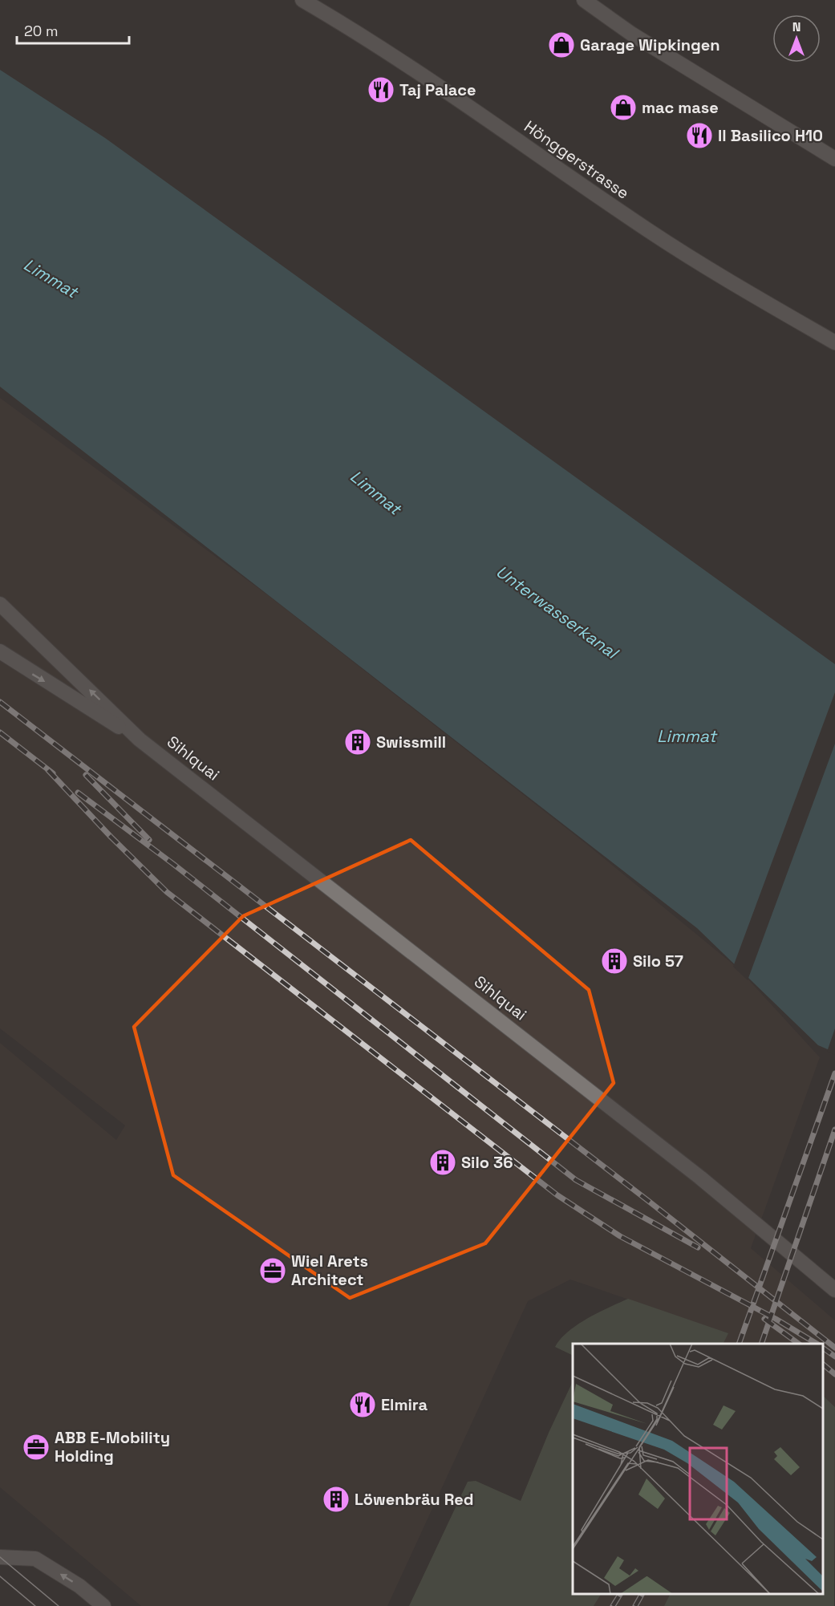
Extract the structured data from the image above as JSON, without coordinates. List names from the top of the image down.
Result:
{
  "streets": {
    "street": ["Hönggerstrasse", "Sihlquai"]
  },
  "water": ["Limmat", "Unterwasserkanal"],
  "places": {
    "shop": ["Garage Wipkingen", "mac mase"],
    "restaurant": ["Taj Palace", "Il Basilico H10", "Elmira"],
    "building": [
      "Swissmill",
      "Silo 57",
      "Silo 36",
      "Löwenbräu Red"
    ],
    "office": ["Wiel Arets Architect", "ABB E-Mobility Holding"]
  },
  "scale_bar": "20 m",
  "north": "top"
}
